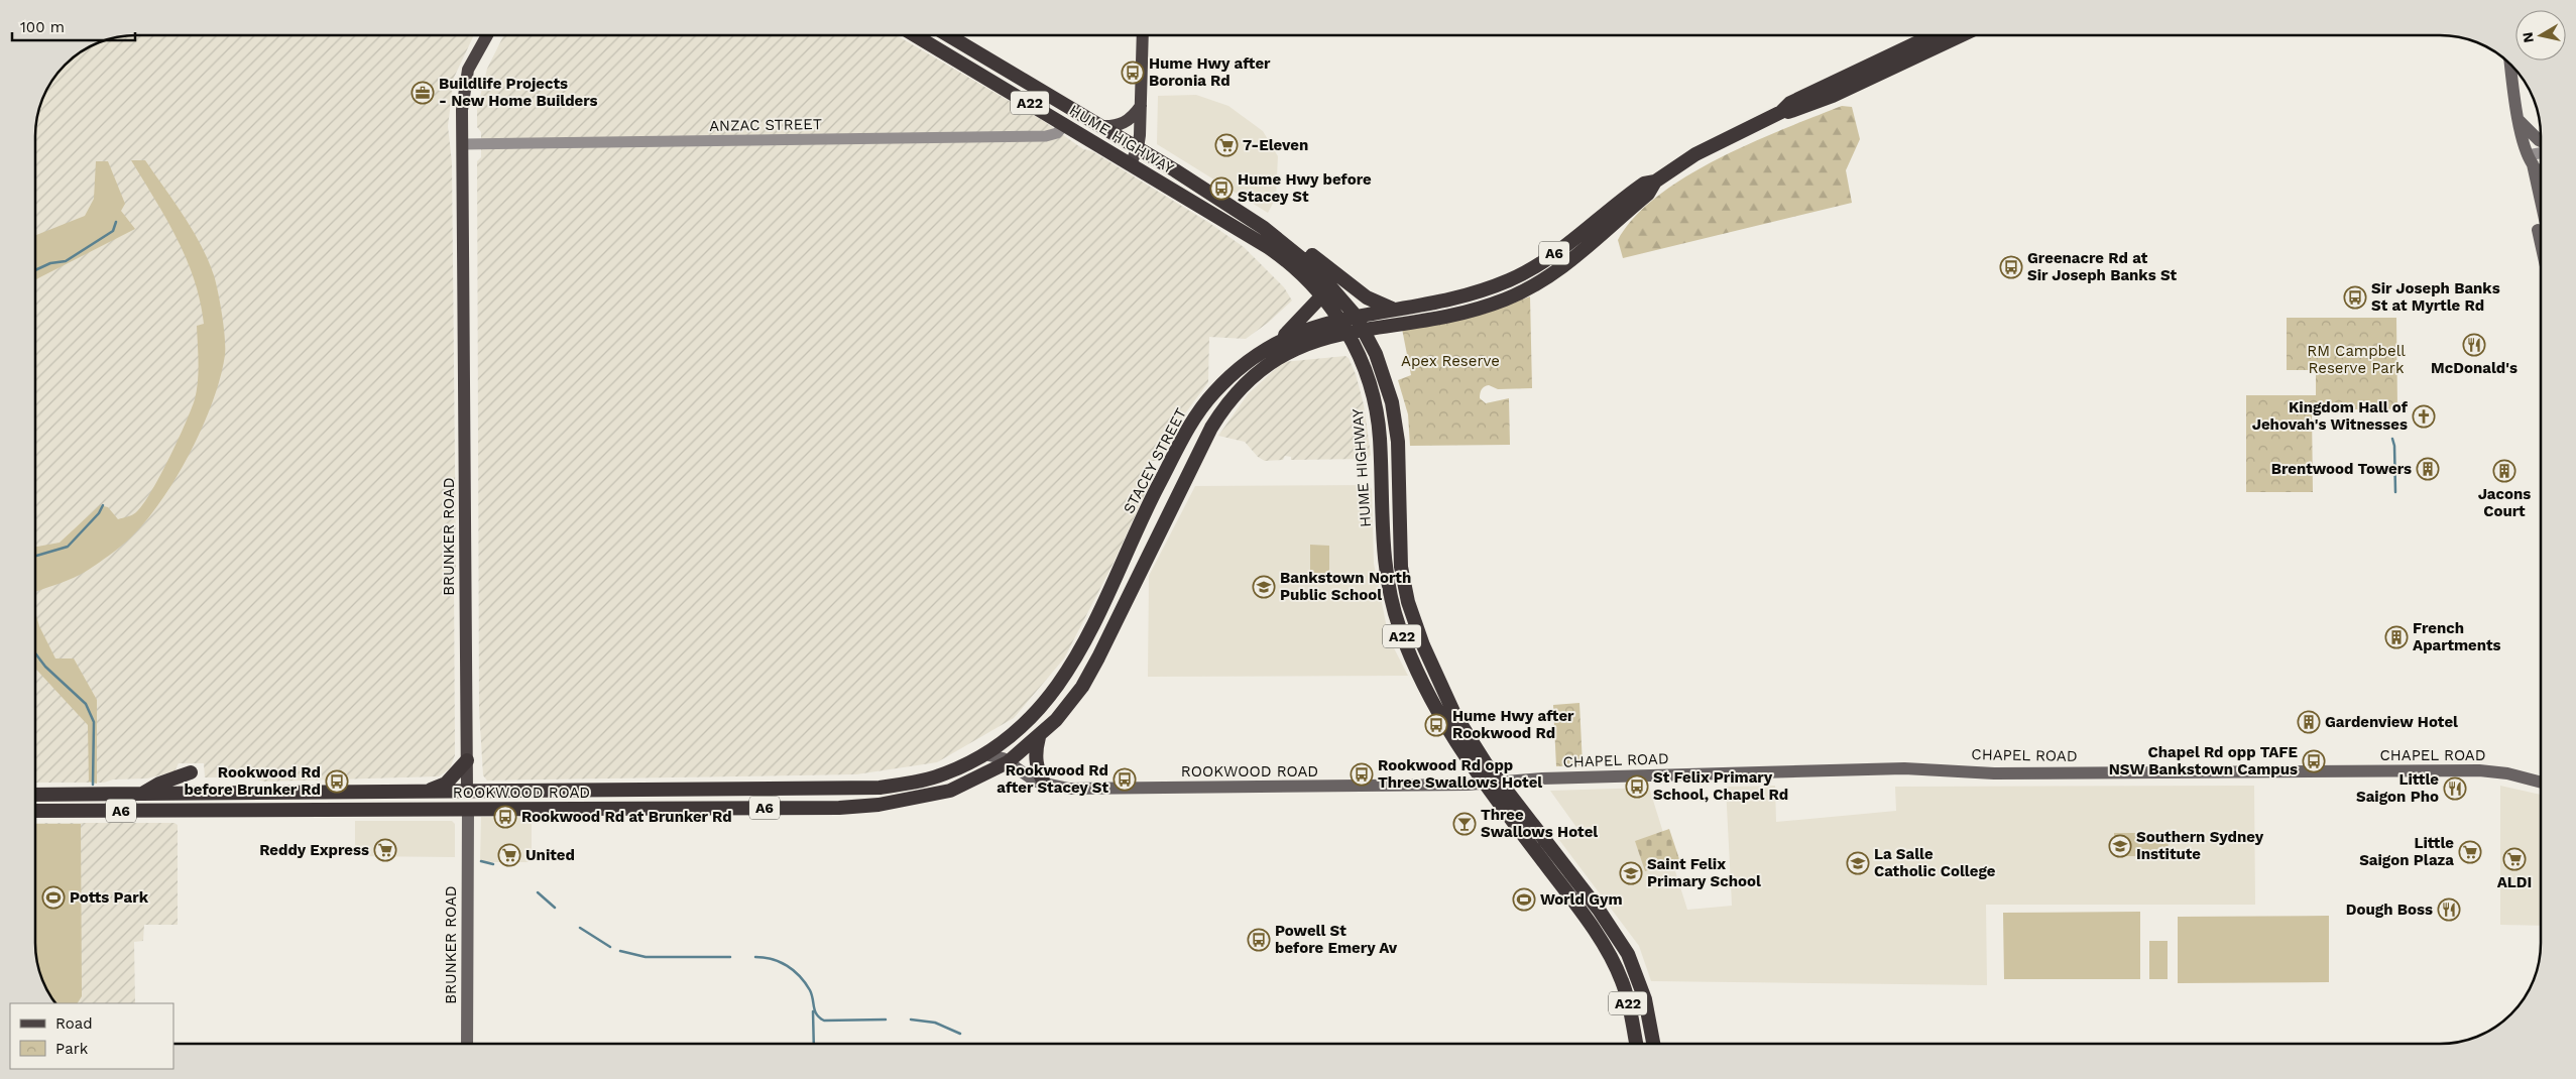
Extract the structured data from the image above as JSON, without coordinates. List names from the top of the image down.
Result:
{
  "streets": {
    "highway": [
      "A22",
      "HUME HIGHWAY",
      "A6",
      "STACEY STREET",
      "BRUNKER ROAD",
      "ROOKWOOD ROAD"
    ],
    "main road": ["CHAPEL ROAD"],
    "street": ["ANZAC STREET"]
  },
  "crossings": [
    ["ANZAC STREET", "HUME HIGHWAY"],
    ["ANZAC STREET", "BRUNKER ROAD"],
    ["HUME HIGHWAY", "STACEY STREET"],
    ["HUME HIGHWAY", "CHAPEL ROAD"],
    ["HUME HIGHWAY", "ROOKWOOD ROAD"],
    ["STACEY STREET", "ROOKWOOD ROAD"],
    ["BRUNKER ROAD", "ROOKWOOD ROAD"],
    ["CHAPEL ROAD", "ROOKWOOD ROAD"]
  ],
  "parks": ["RM Campbell Reserve Park", "Apex Reserve"],
  "places": {
    "bus stop": [
      "Hume Hwy after Boronia Rd",
      "Hume Hwy before Stacey St",
      "Greenacre Rd at Sir Joseph Banks St",
      "Sir Joseph Banks St at Myrtle Rd",
      "Hume Hwy after Rookwood Rd",
      "Chapel Rd opp TAFE NSW Bankstown Campus",
      "Rookwood Rd opp Three Swallows Hotel",
      "Rookwood Rd after Stacey St",
      "Rookwood Rd before Brunker Rd",
      "St Felix Primary School, Chapel Rd",
      "Rookwood Rd at Brunker Rd",
      "Powell St before Emery Av"
    ],
    "office": ["Buildlife Projects - New Home Builders"],
    "supermarket": [
      "7-Eleven",
      "Reddy Express",
      "Little Saigon Plaza",
      "United",
      "ALDI"
    ],
    "restaurant": ["McDonald's", "Little Saigon Pho", "Dough Boss"],
    "church": ["Kingdom Hall of Jehovah's Witnesses"],
    "building": [
      "Brentwood Towers",
      "Jacons Court",
      "French Apartments",
      "Gardenview Hotel"
    ],
    "school or university": [
      "Bankstown North Public School",
      "Southern Sydney Institute",
      "La Salle Catholic College",
      "Saint Felix Primary School"
    ],
    "bar": ["Three Swallows Hotel"],
    "sports": ["Potts Park", "World Gym"]
  },
  "legend": ["Road", "Park"],
  "scale_bar": "100 m",
  "north": "left"
}
